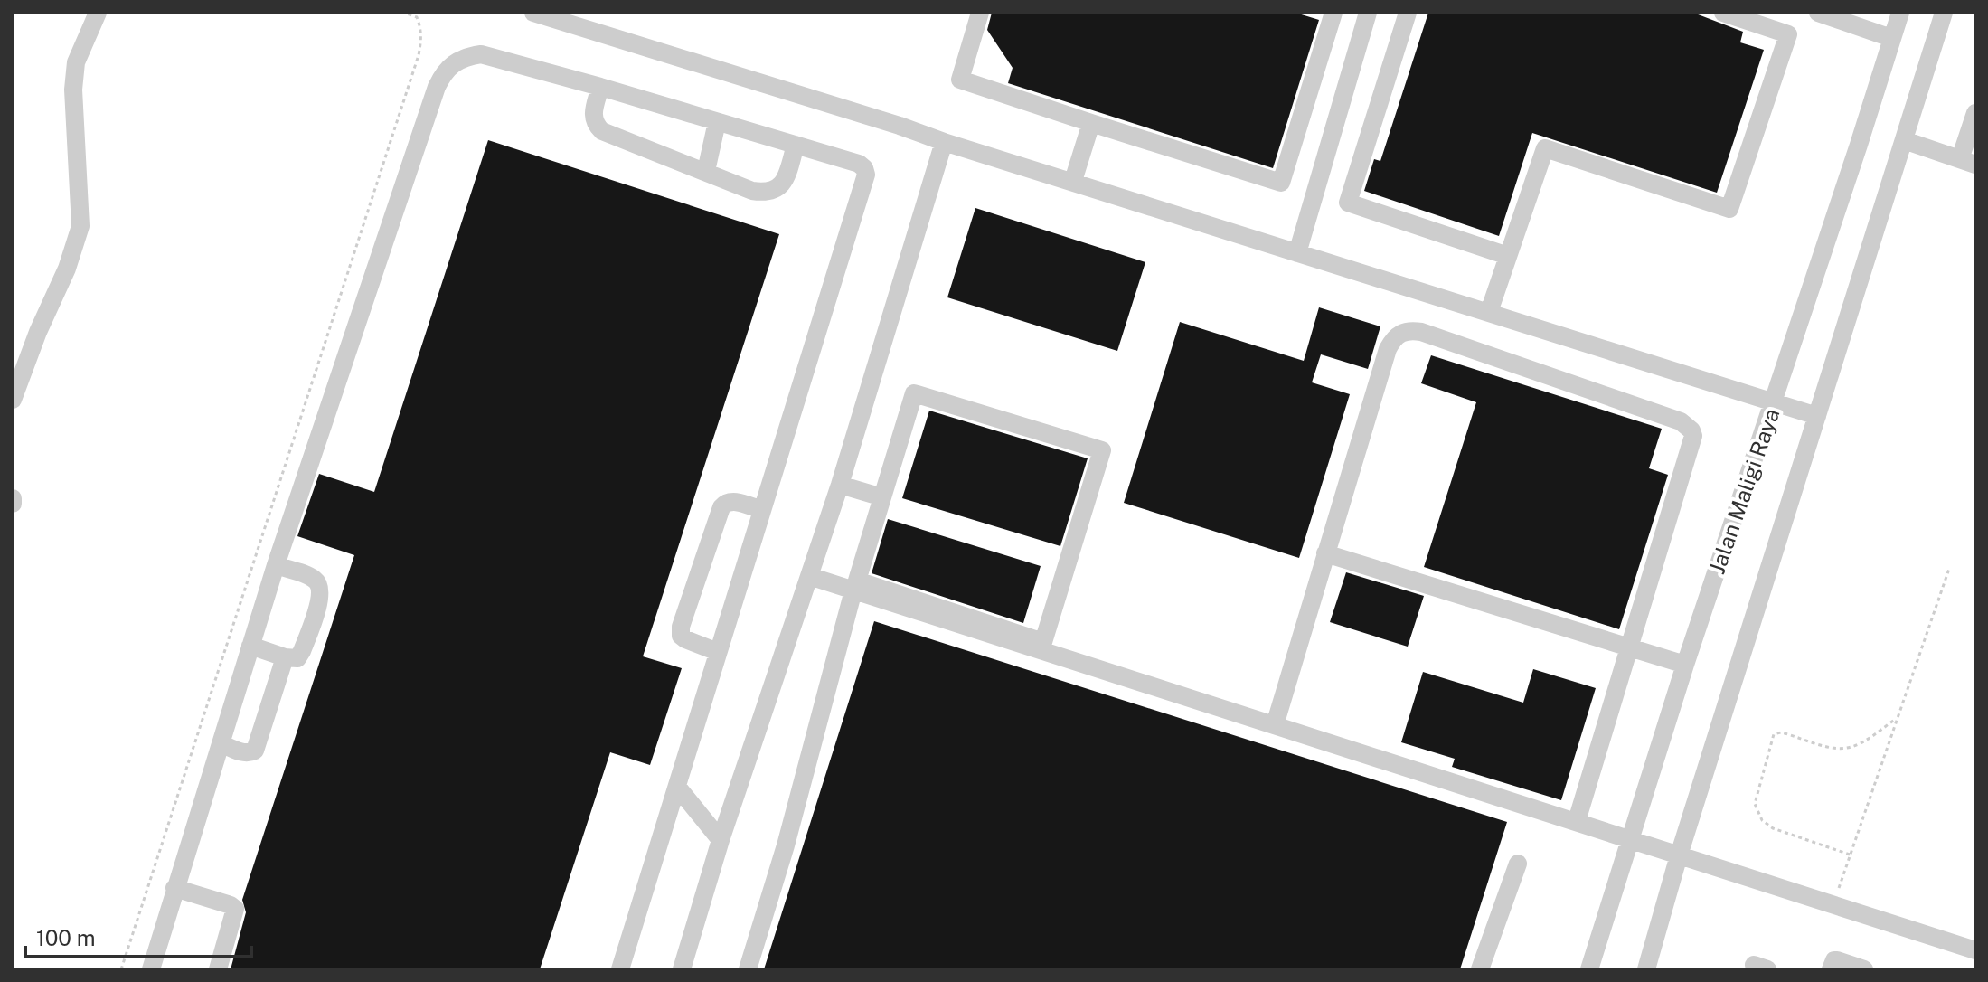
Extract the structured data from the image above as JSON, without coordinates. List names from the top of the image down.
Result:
{
  "streets": {
    "street": ["Jalan Maligi Raya"]
  },
  "scale_bar": "100 m"
}
